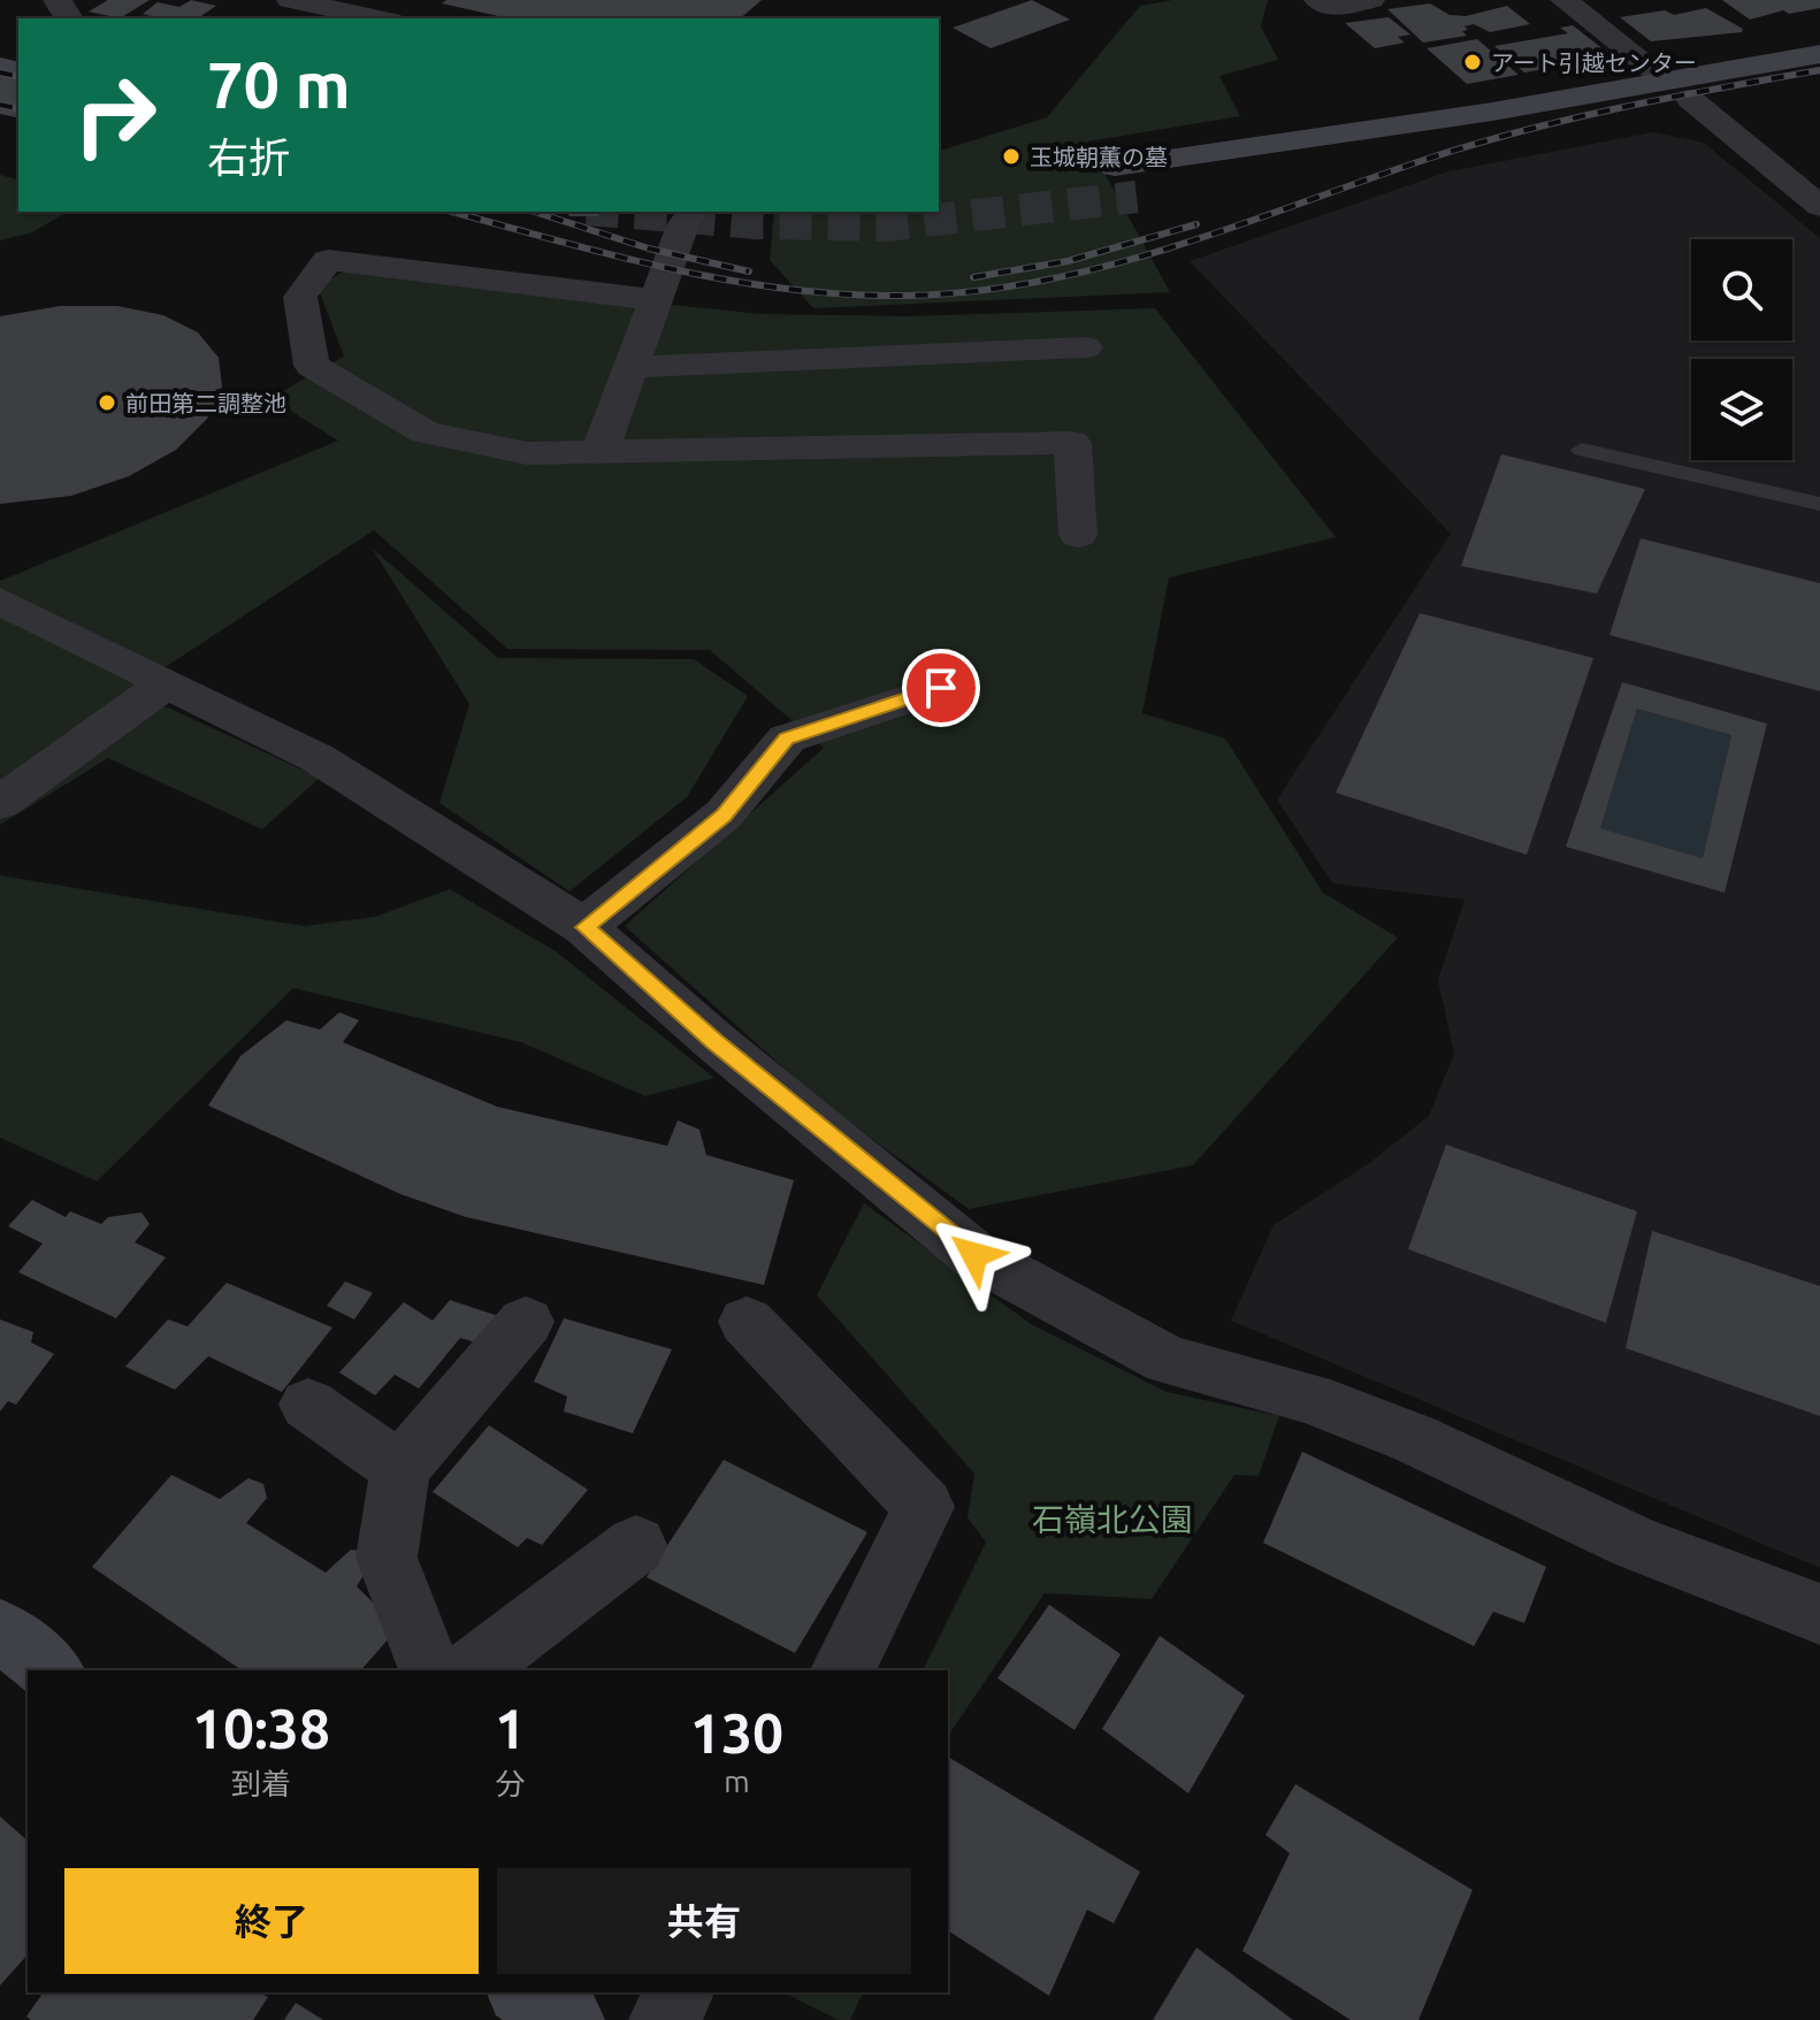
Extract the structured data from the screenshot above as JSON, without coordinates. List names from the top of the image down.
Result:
{
  "parks": ["石嶺北公園"],
  "places": ["アート引越センター", "玉城朝薫の墓", "前田第二調整池"],
  "page": {
    "turn": ["70 m", "右折"],
    "eta": [
      "10:38",
      "到着",
      "1",
      "分",
      "130",
      "m"
    ],
    "buttons": ["終了", "共有"]
  }
}
